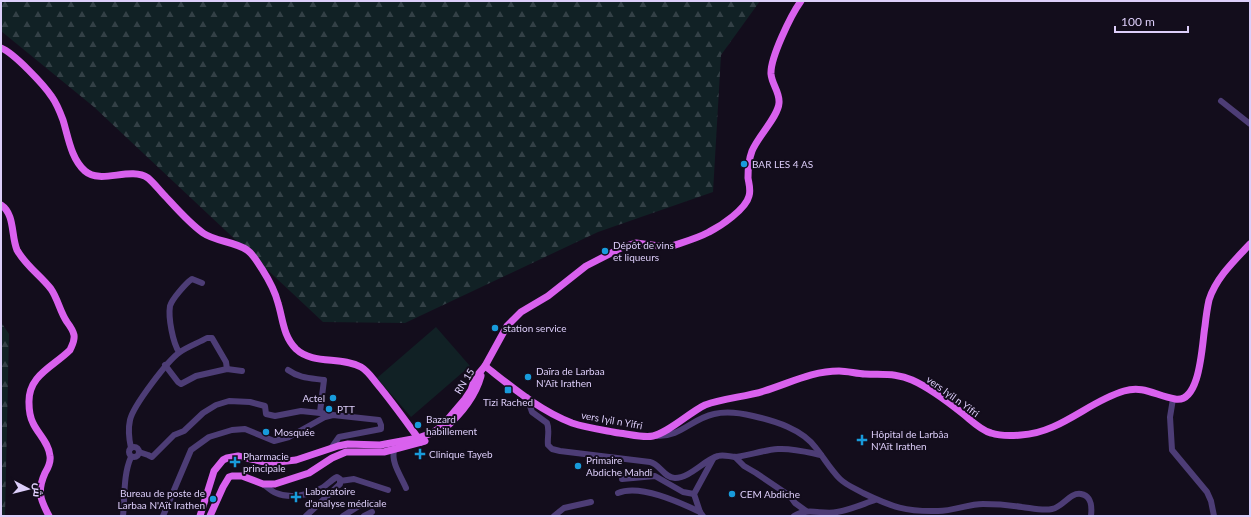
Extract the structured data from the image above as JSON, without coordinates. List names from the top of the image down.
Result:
{
  "streets": {
    "main road": ["RN 15", "vers Iγil n Yifri"]
  },
  "crossings": [
    ["RN 15", "vers Iγil n Yifri"]
  ],
  "places": {
    "other": [
      "BAR LES 4 AS",
      "Dépôt de vins et liqueurs",
      "station service",
      "Daïra de Larbaa N'Aït Irathen",
      "Actel",
      "PTT",
      "Bazard habillement",
      "Mosquée",
      "Primaire Abdiche Mahdi",
      "CEM Abdiche",
      "Bureau de poste de Larbaa N'Aït Irathen"
    ],
    "transit": ["Tizi Rached"],
    "health": [
      "Hôpital de Larbâa N'Aït Irathen",
      "Clinique Tayeb",
      "Pharmacie principale",
      "Laboratoire d'analyse médicale"
    ]
  },
  "scale_bar": "100 m",
  "north": "right"
}
